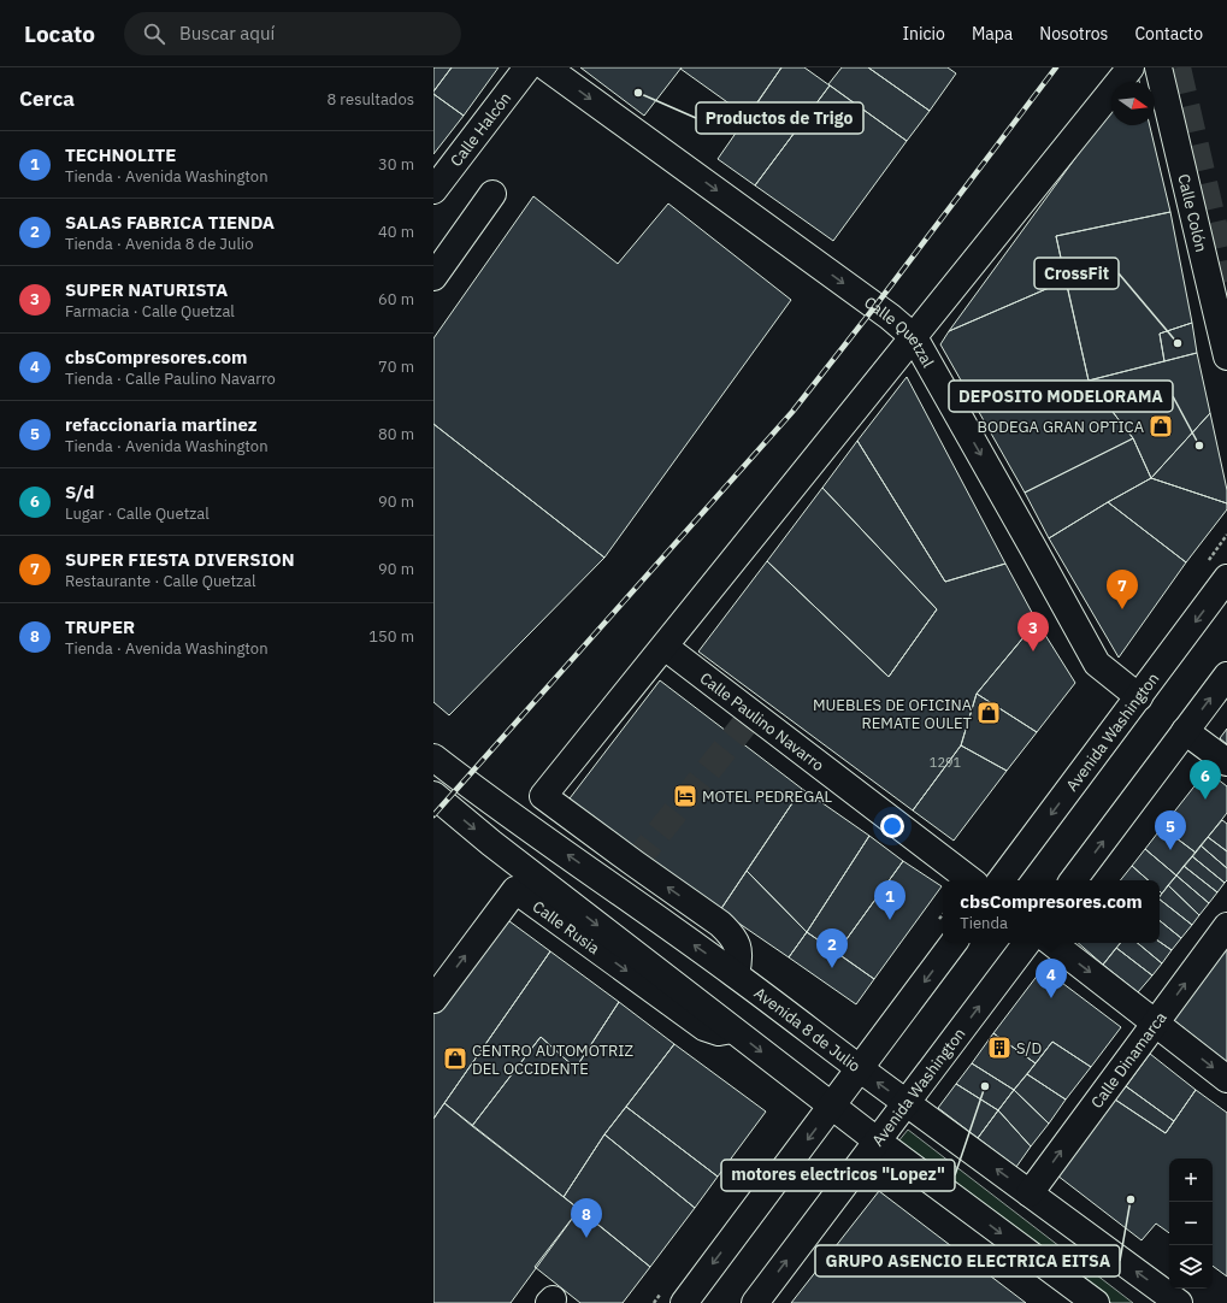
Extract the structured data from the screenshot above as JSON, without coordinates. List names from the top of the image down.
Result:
{
  "streets": {
    "street": [
      "Calle Halcón",
      "Calle Colón",
      "Calle Quetzal",
      "Calle Paulino Navarro",
      "Avenida Washington",
      "Calle Rusia",
      "Avenida 8 de Julio",
      "Calle Dinamarca"
    ]
  },
  "crossings": [
    ["Calle Quetzal", "Avenida Washington"],
    ["Avenida Washington", "Avenida 8 de Julio"],
    ["Avenida 8 de Julio", "Calle Dinamarca"]
  ],
  "one_way": ["Calle Quetzal"],
  "places": {
    "other": [
      "Productos de Trigo",
      "CrossFit",
      "DEPOSITO MODELORAMA",
      "motores electricos \"Lopez\"",
      "GRUPO ASENCIO ELECTRICA EITSA"
    ],
    "shop": ["BODEGA GRAN OPTICA", "MUEBLES DE OFICINA REMATE OULET", "CENTRO AUTOMOTRIZ DEL OCCIDENTE"],
    "hotel": ["MOTEL PEDREGAL"],
    "building": ["S/D"]
  },
  "house_numbers": ["1291"],
  "north": "right",
  "page": {
    "header": "Locato",
    "search": "Buscar aquí",
    "nav": [
      "Inicio",
      "Mapa",
      "Nosotros",
      "Contacto"
    ],
    "heading": ["Cerca", "8 resultados"],
    "list": [
      {
        "mark": "1",
        "name": "TECHNOLITE",
        "note": "Tienda · Avenida Washington",
        "value": "30 m"
      },
      {
        "mark": "2",
        "name": "SALAS FABRICA TIENDA",
        "note": "Tienda · Avenida 8 de Julio",
        "value": "40 m"
      },
      {
        "mark": "3",
        "name": "SUPER NATURISTA",
        "note": "Farmacia · Calle Quetzal",
        "value": "60 m"
      },
      {
        "mark": "4",
        "name": "cbsCompresores.com",
        "note": "Tienda · Calle Paulino Navarro",
        "value": "70 m"
      },
      {
        "mark": "5",
        "name": "refaccionaria martinez",
        "note": "Tienda · Avenida Washington",
        "value": "80 m"
      },
      {
        "mark": "6",
        "name": "S/d",
        "note": "Lugar · Calle Quetzal",
        "value": "90 m"
      },
      {
        "mark": "7",
        "name": "SUPER FIESTA DIVERSION",
        "note": "Restaurante · Calle Quetzal",
        "value": "90 m"
      },
      {
        "mark": "8",
        "name": "TRUPER",
        "note": "Tienda · Avenida Washington",
        "value": "150 m"
      }
    ],
    "pins": [
      "7",
      "3",
      "6",
      "5",
      "1",
      "2",
      "4",
      "8"
    ],
    "popup": ["cbsCompresores.com", "Tienda"],
    "map_buttons": ["+", "−"]
  }
}
